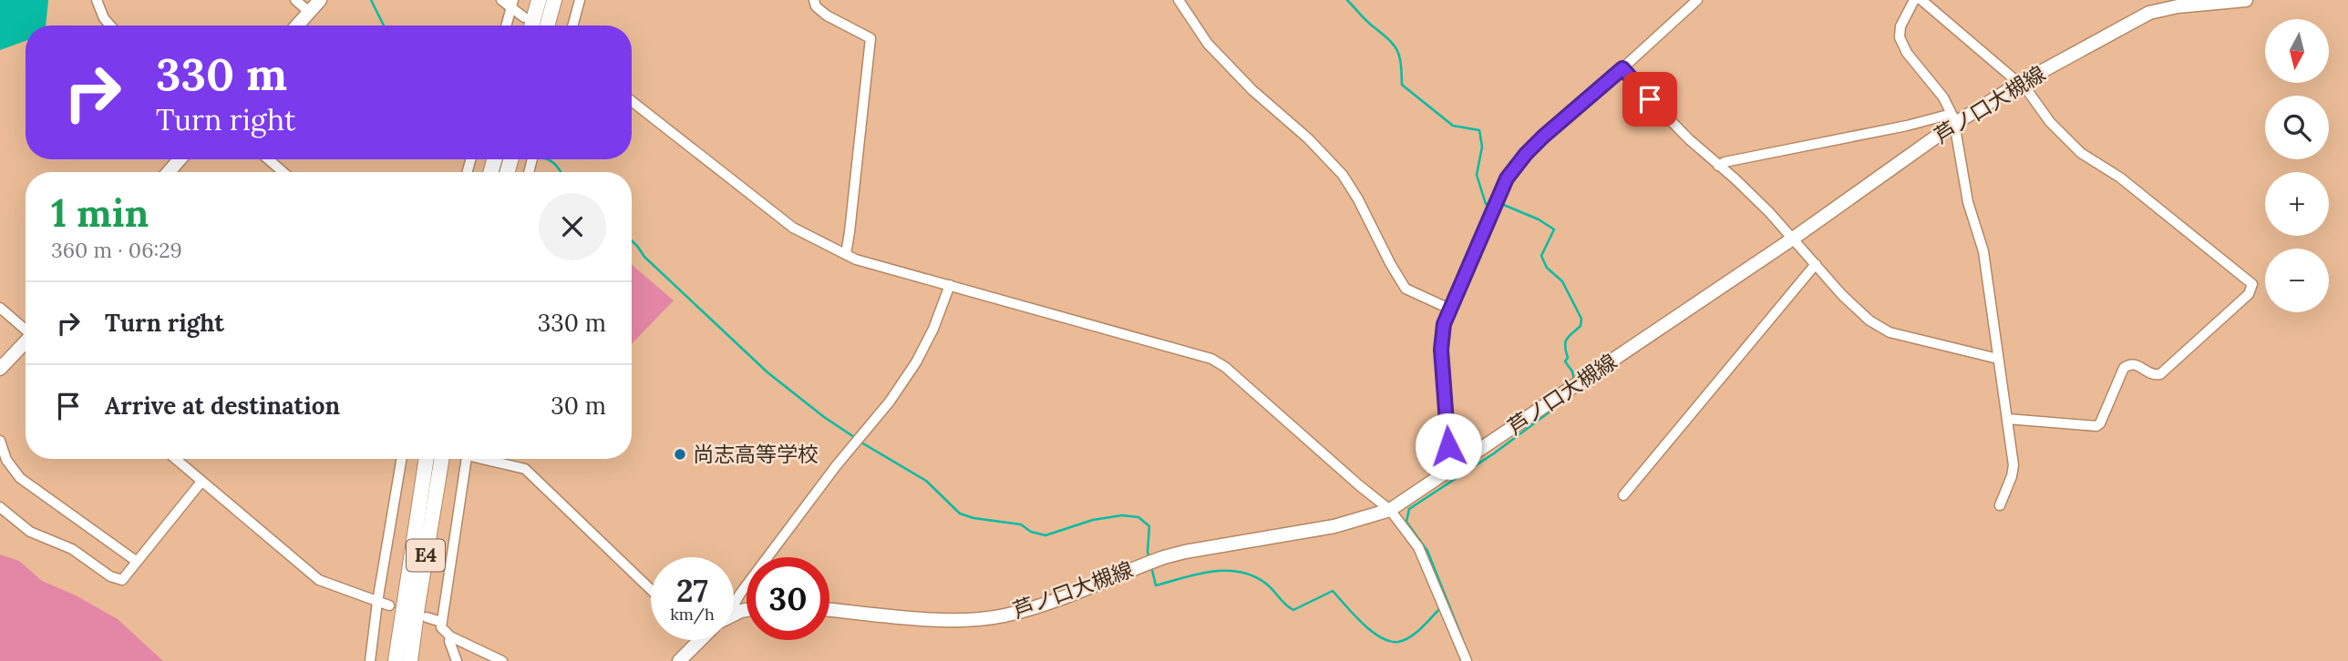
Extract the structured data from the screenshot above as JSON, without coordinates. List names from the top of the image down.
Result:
{
  "streets": {
    "highway": ["E4"],
    "main road": ["芦ノ口大槻線"]
  },
  "places": ["尚志高等学校"],
  "north": "bottom",
  "page": {
    "map_buttons": ["+", "−"],
    "turn": ["330 m", "Turn right"],
    "heading": ["1 min", "360 m · 06:29"],
    "list": [
      {
        "name": "Turn right",
        "value": "330 m"
      },
      {
        "name": "Arrive at destination",
        "value": "30 m"
      }
    ],
    "speed": "27 km/h",
    "limit": "30"
  }
}
